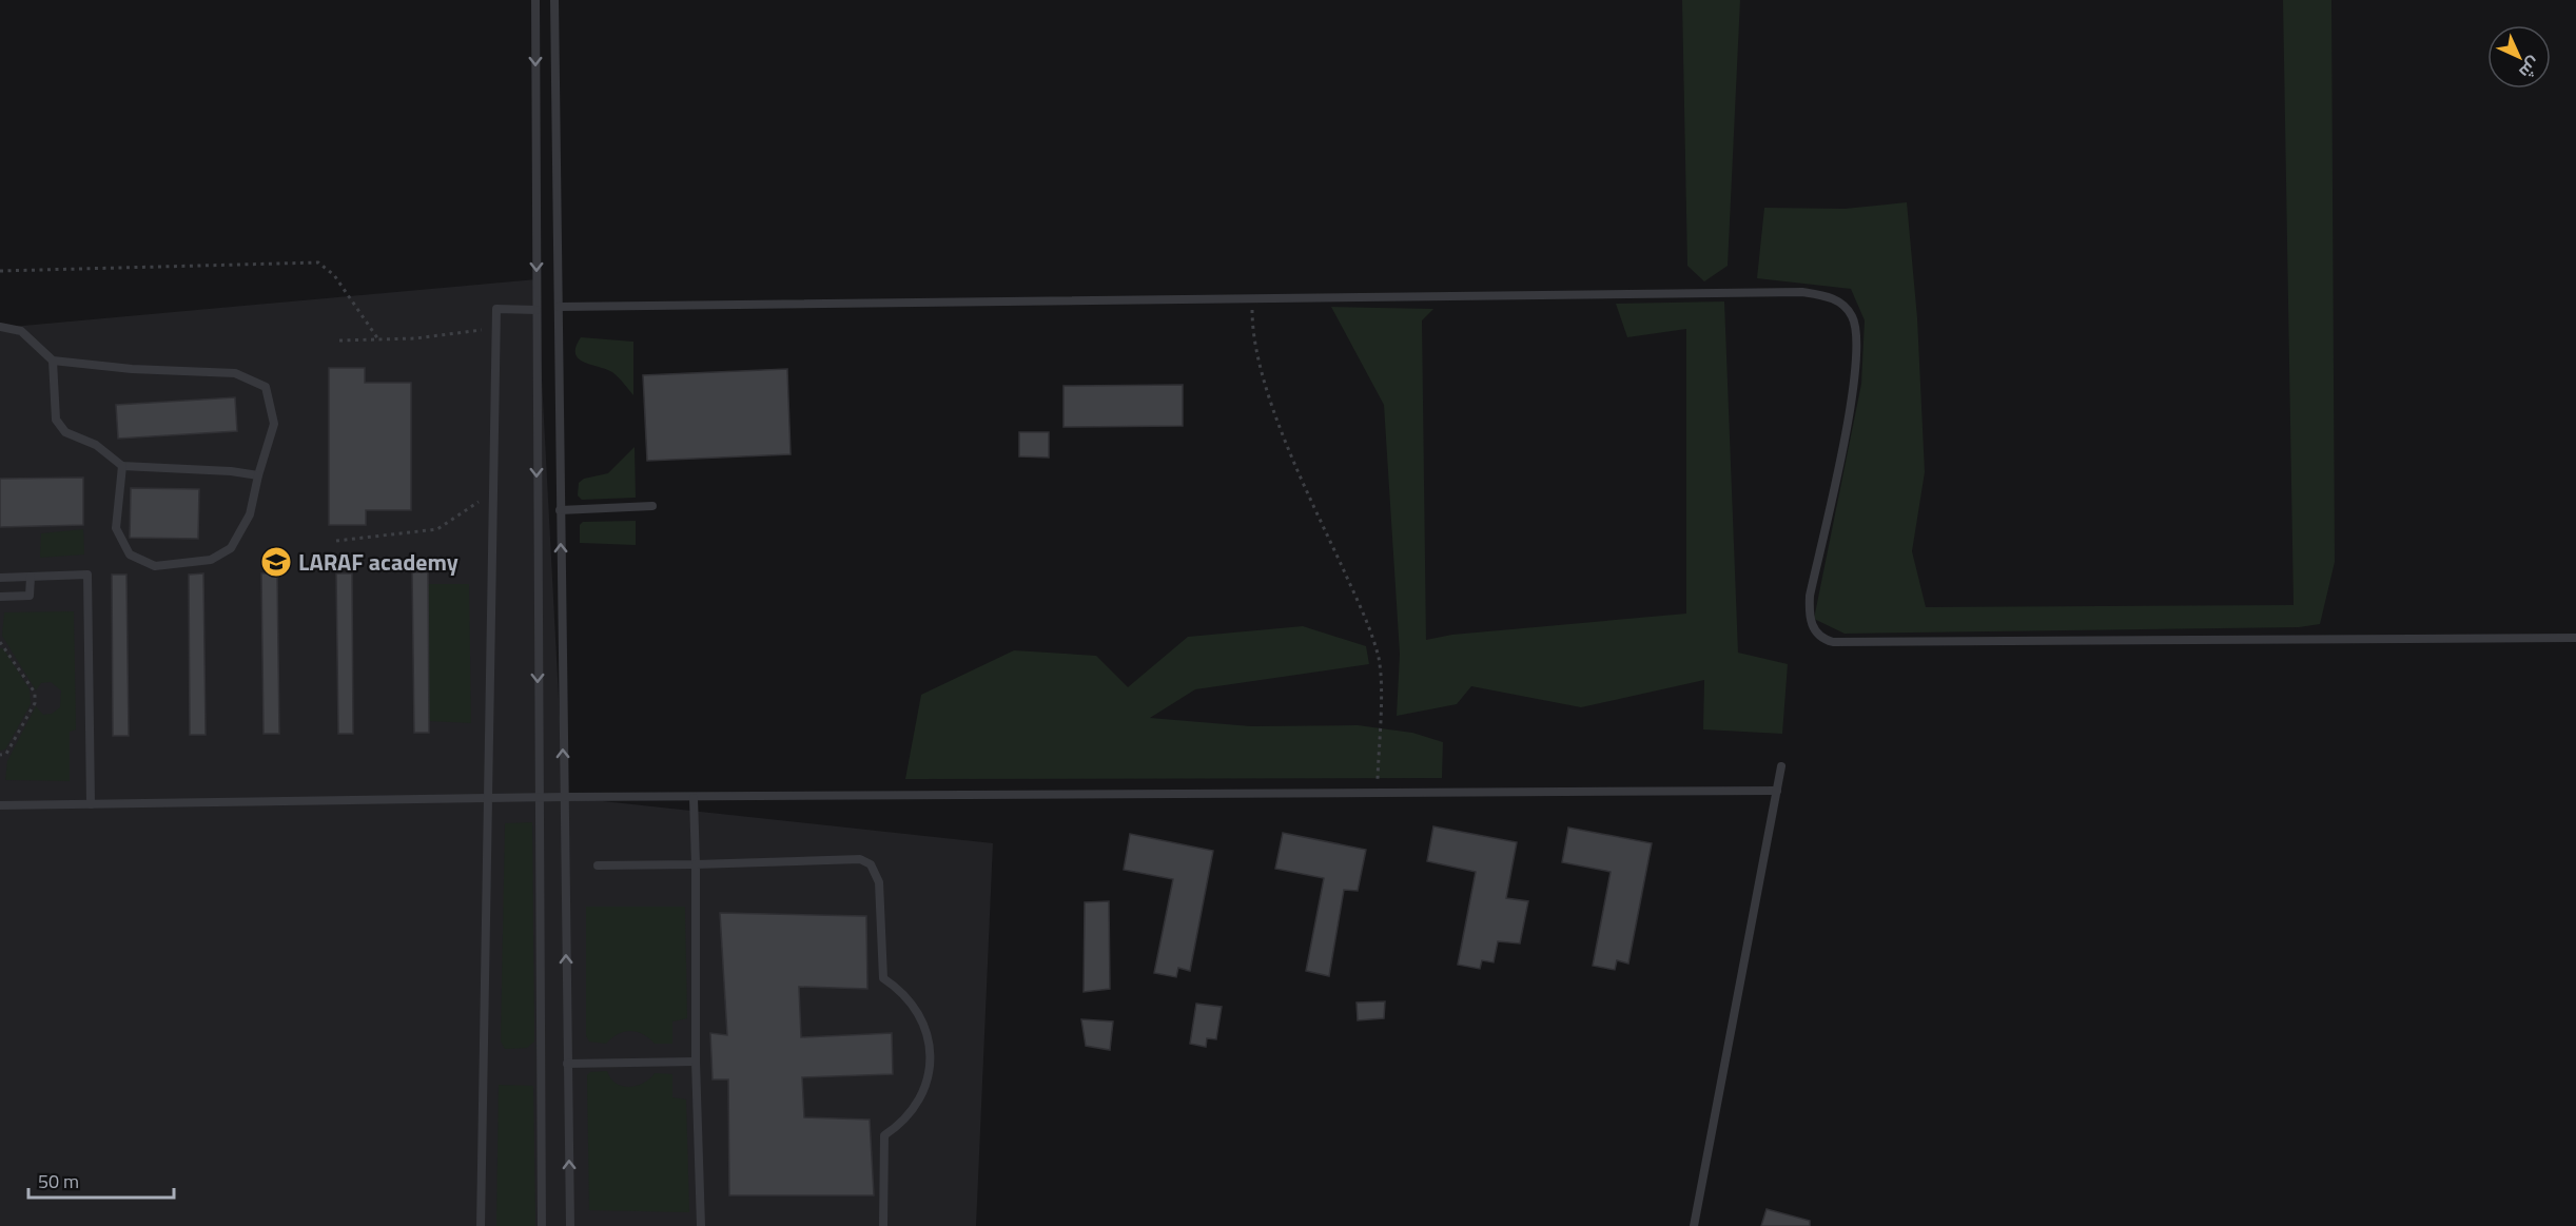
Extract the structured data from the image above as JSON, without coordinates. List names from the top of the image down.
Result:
{
  "places": {
    "school or university": ["LARAF academy"]
  },
  "scale_bar": "50 m",
  "north": "bottom right"
}
